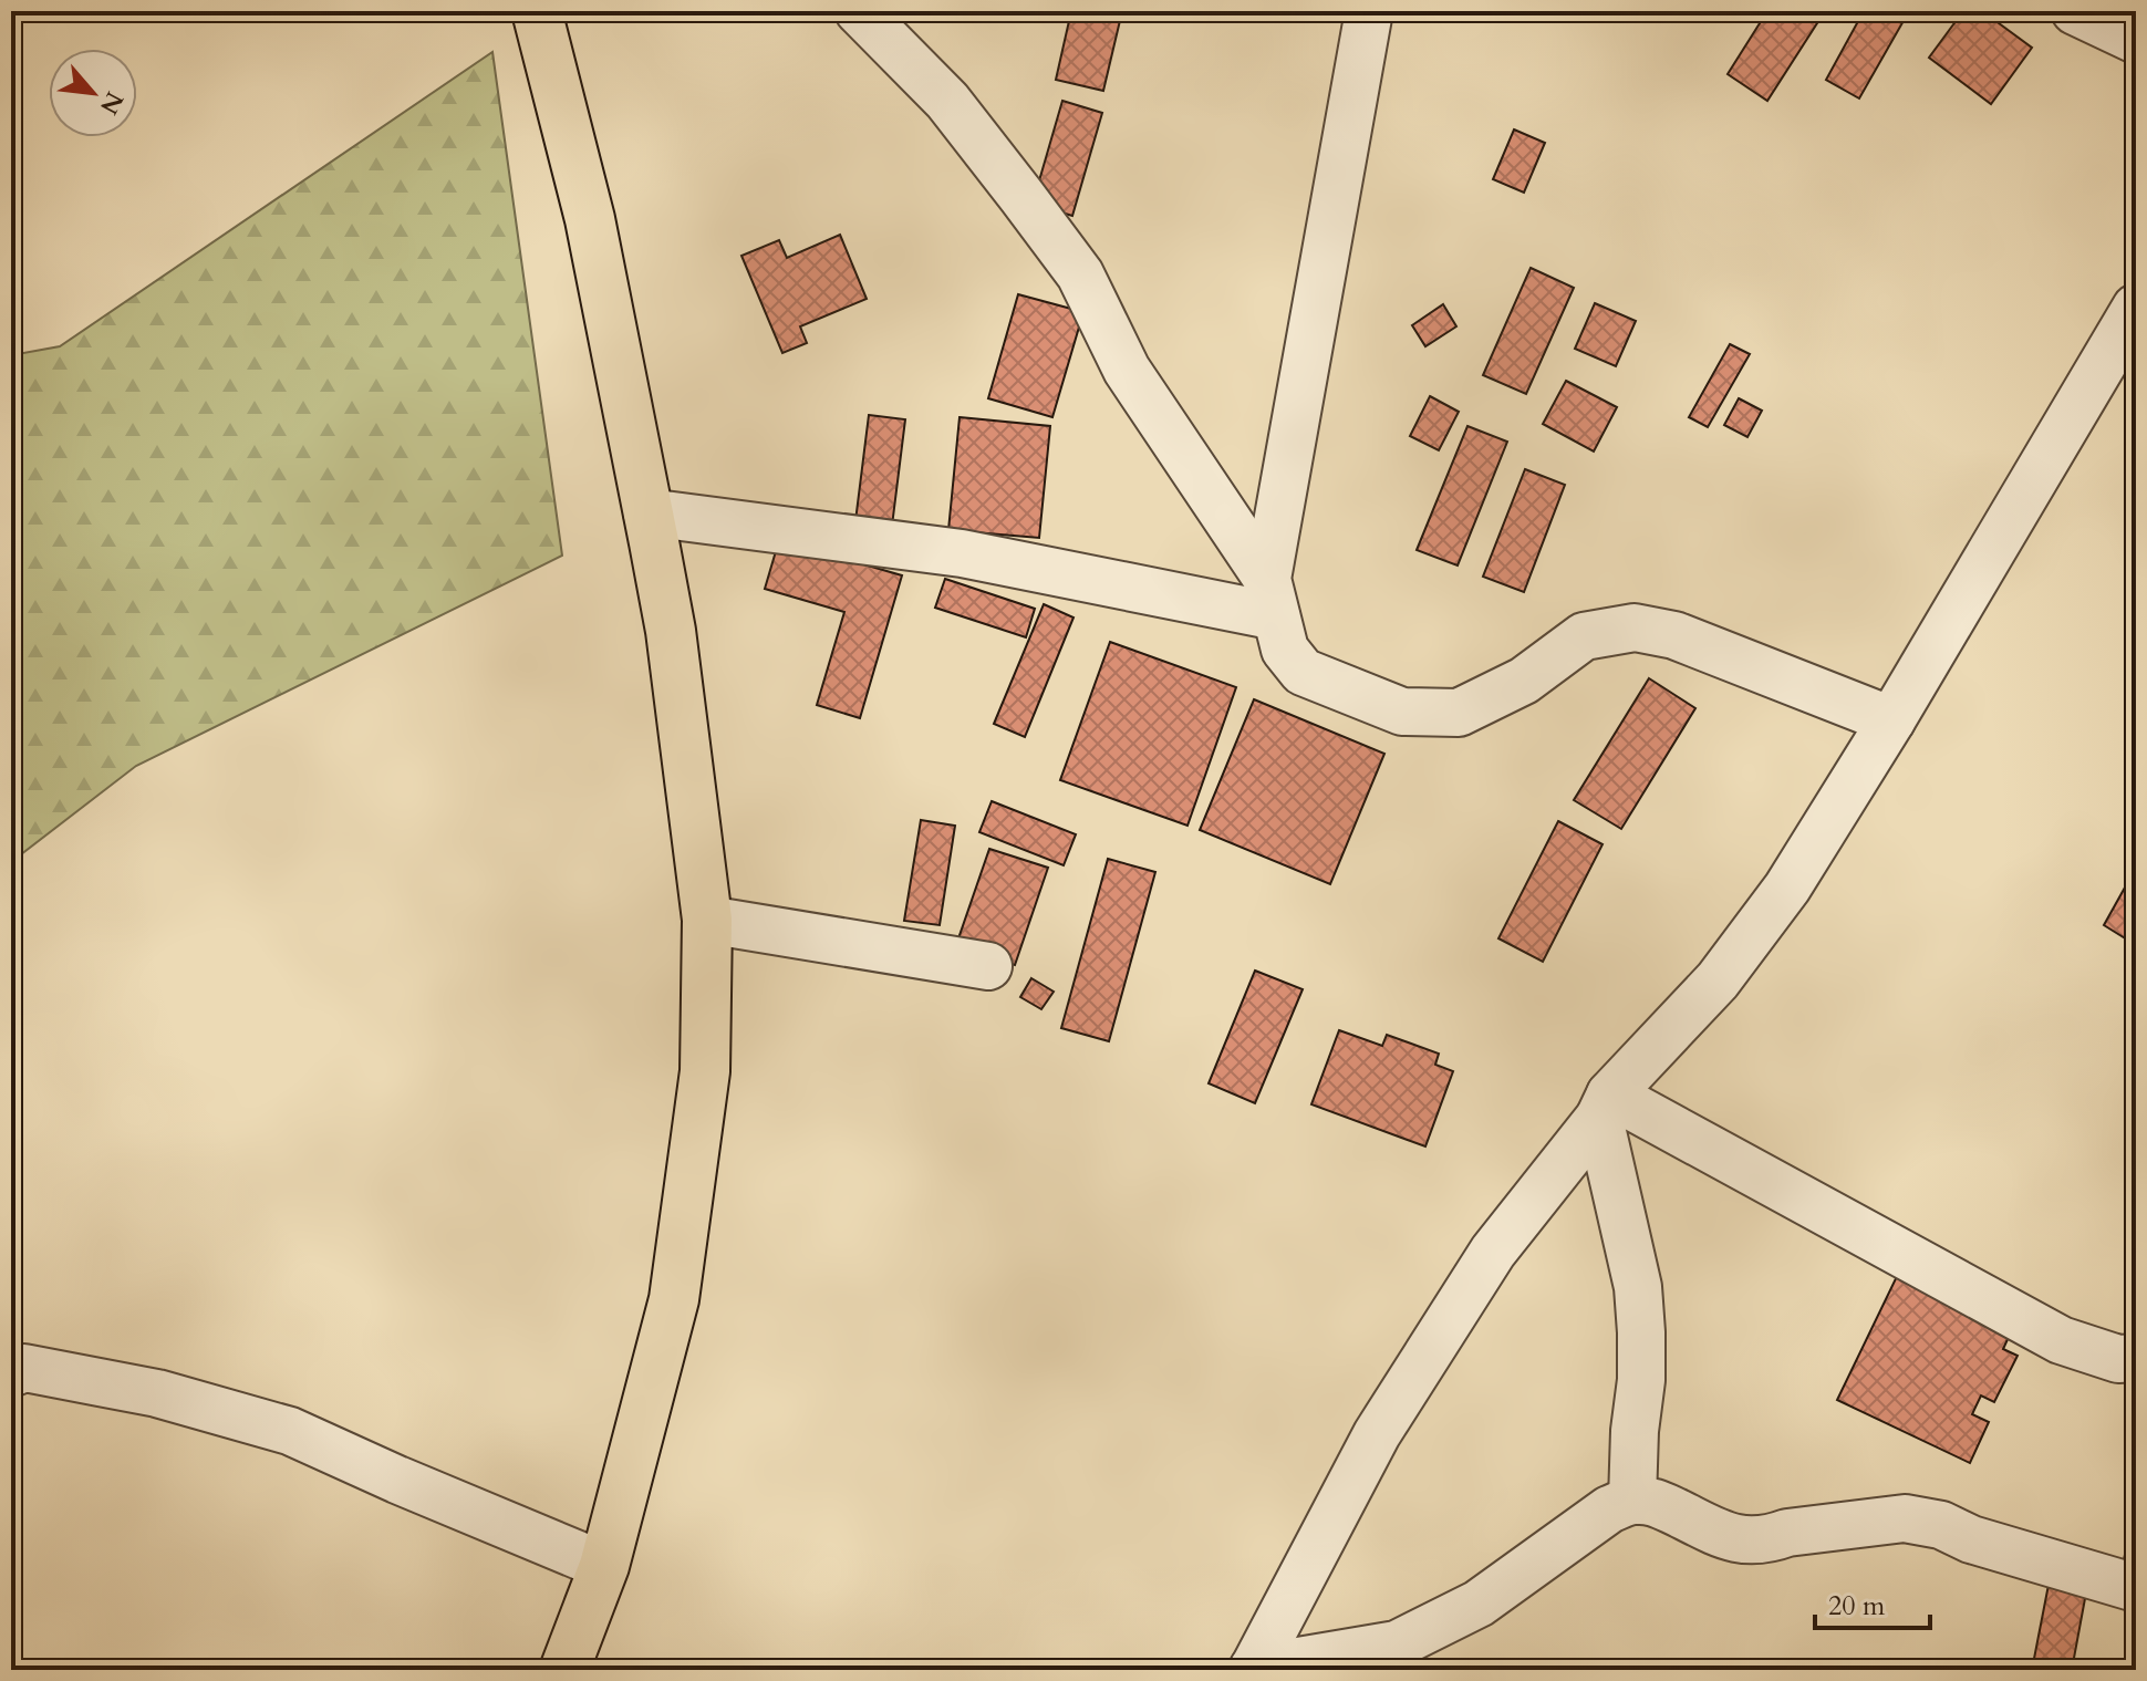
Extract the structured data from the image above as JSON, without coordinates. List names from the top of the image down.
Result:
{
  "scale_bar": "20 m",
  "north": "bottom right"
}
